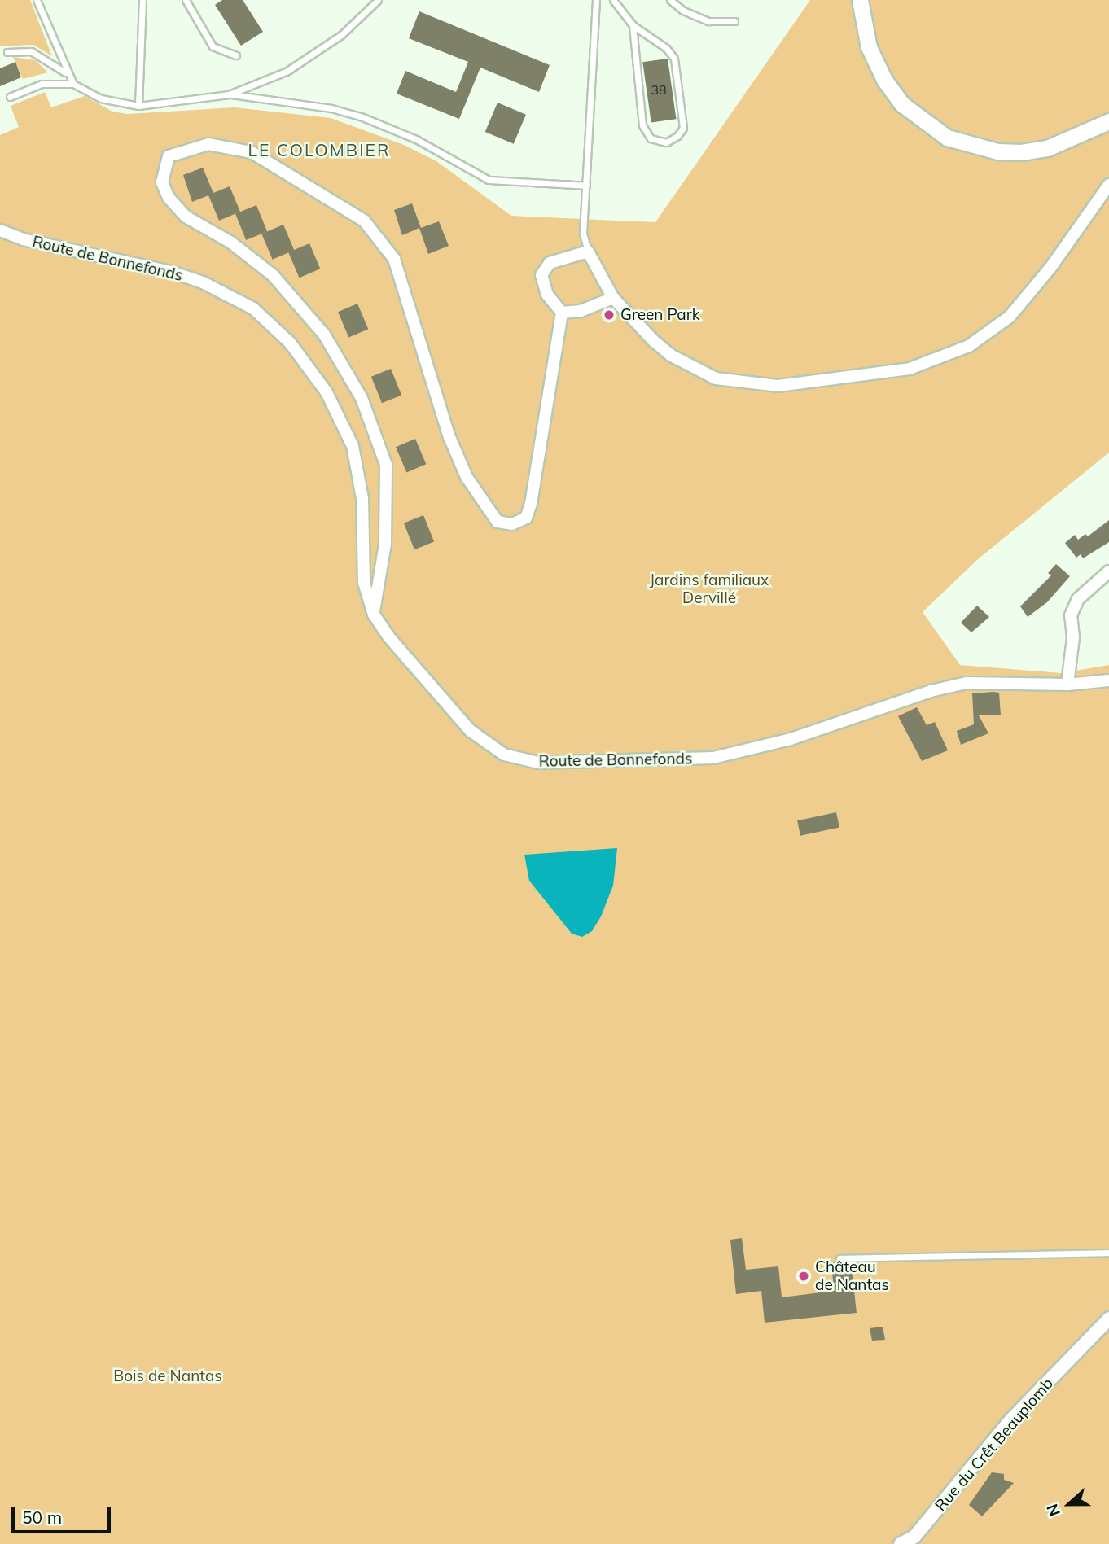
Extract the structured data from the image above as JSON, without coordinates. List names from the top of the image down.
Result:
{
  "streets": {
    "street": ["Route de Bonnefonds", "Rue du Crêt Beauplomb"]
  },
  "districts": ["LE COLOMBIER"],
  "parks": ["Jardins familiaux Dervillé", "Bois de Nantas"],
  "places": ["Green Park", "Château de Nantas"],
  "house_numbers": ["38"],
  "scale_bar": "50 m",
  "north": "left"
}
